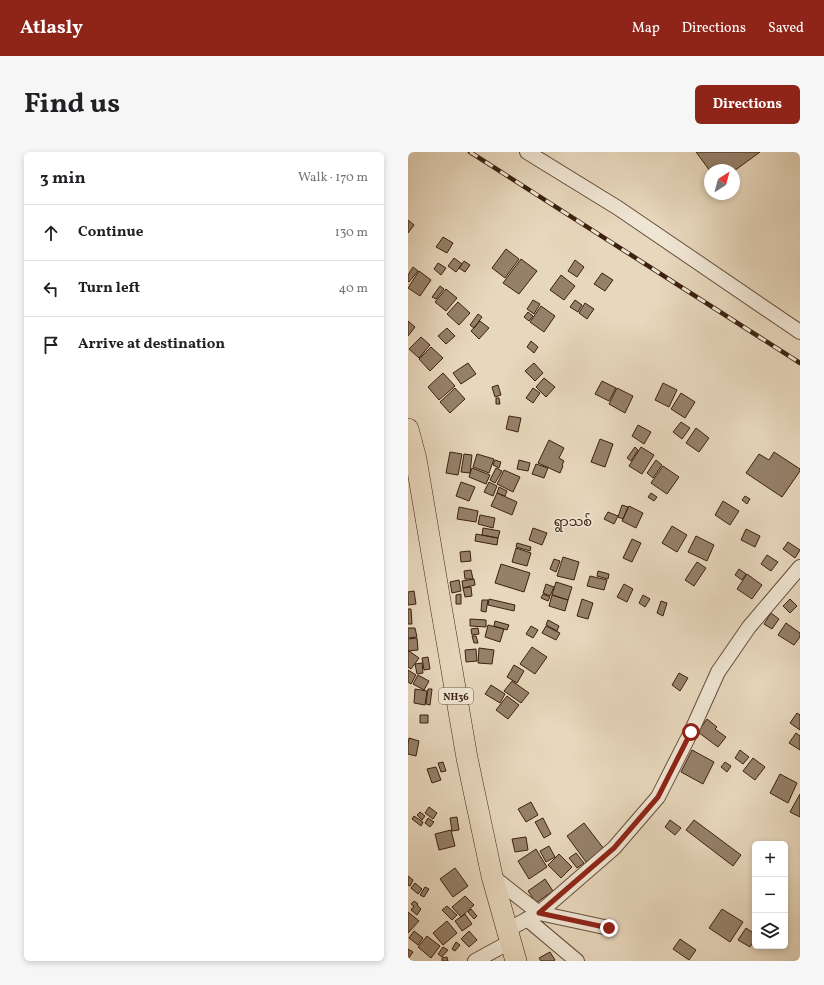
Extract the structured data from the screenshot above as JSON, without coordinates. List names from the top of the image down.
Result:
{
  "streets": {
    "highway": ["NH36"]
  },
  "districts": ["ရွာသစ်"],
  "north": "top right",
  "page": {
    "header": "Atlasly",
    "nav": ["Map", "Directions", "Saved"],
    "title": "Find us",
    "buttons": "Directions",
    "heading": ["3 min", "Walk · 170 m"],
    "list": [
      ["Continue", "130 m"],
      ["Turn left", "40 m"],
      "Arrive at destination"
    ],
    "map_buttons": ["+", "−"]
  }
}
